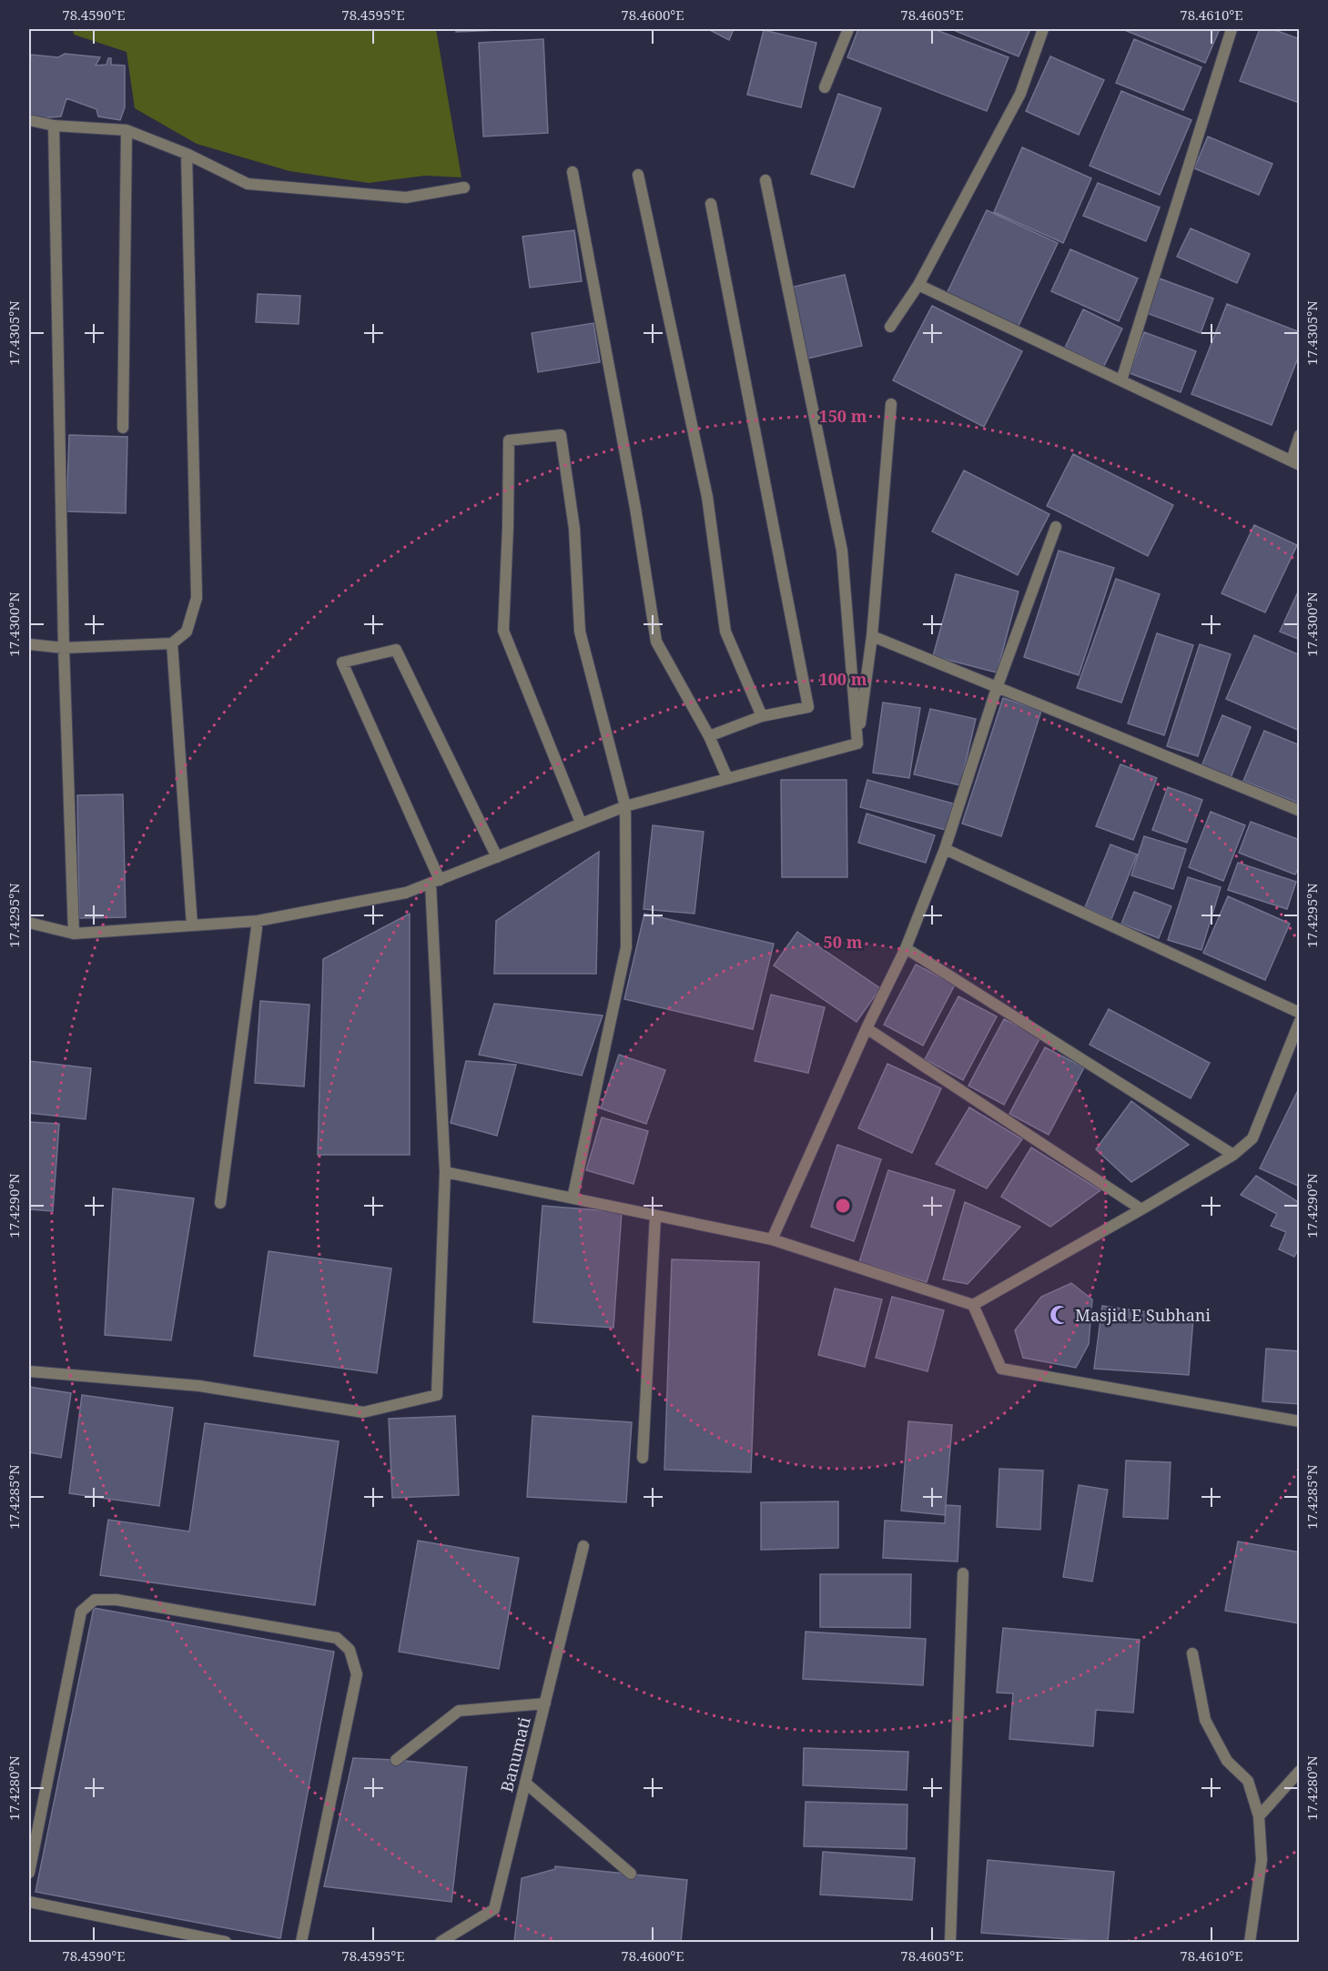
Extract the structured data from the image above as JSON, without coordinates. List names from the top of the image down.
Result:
{
  "streets": {
    "street": ["Banumati"]
  },
  "places": {
    "mosque": ["Masjid E Subhani"]
  },
  "coordinates": [
    "78.4590°E",
    "78.4595°E",
    "78.4600°E",
    "78.4605°E",
    "78.4610°E",
    "17.4305°N",
    "17.4300°N",
    "17.4295°N",
    "17.4290°N",
    "17.4285°N",
    "17.4280°N"
  ],
  "rings": ["150 m", "100 m", "50 m"]
}
